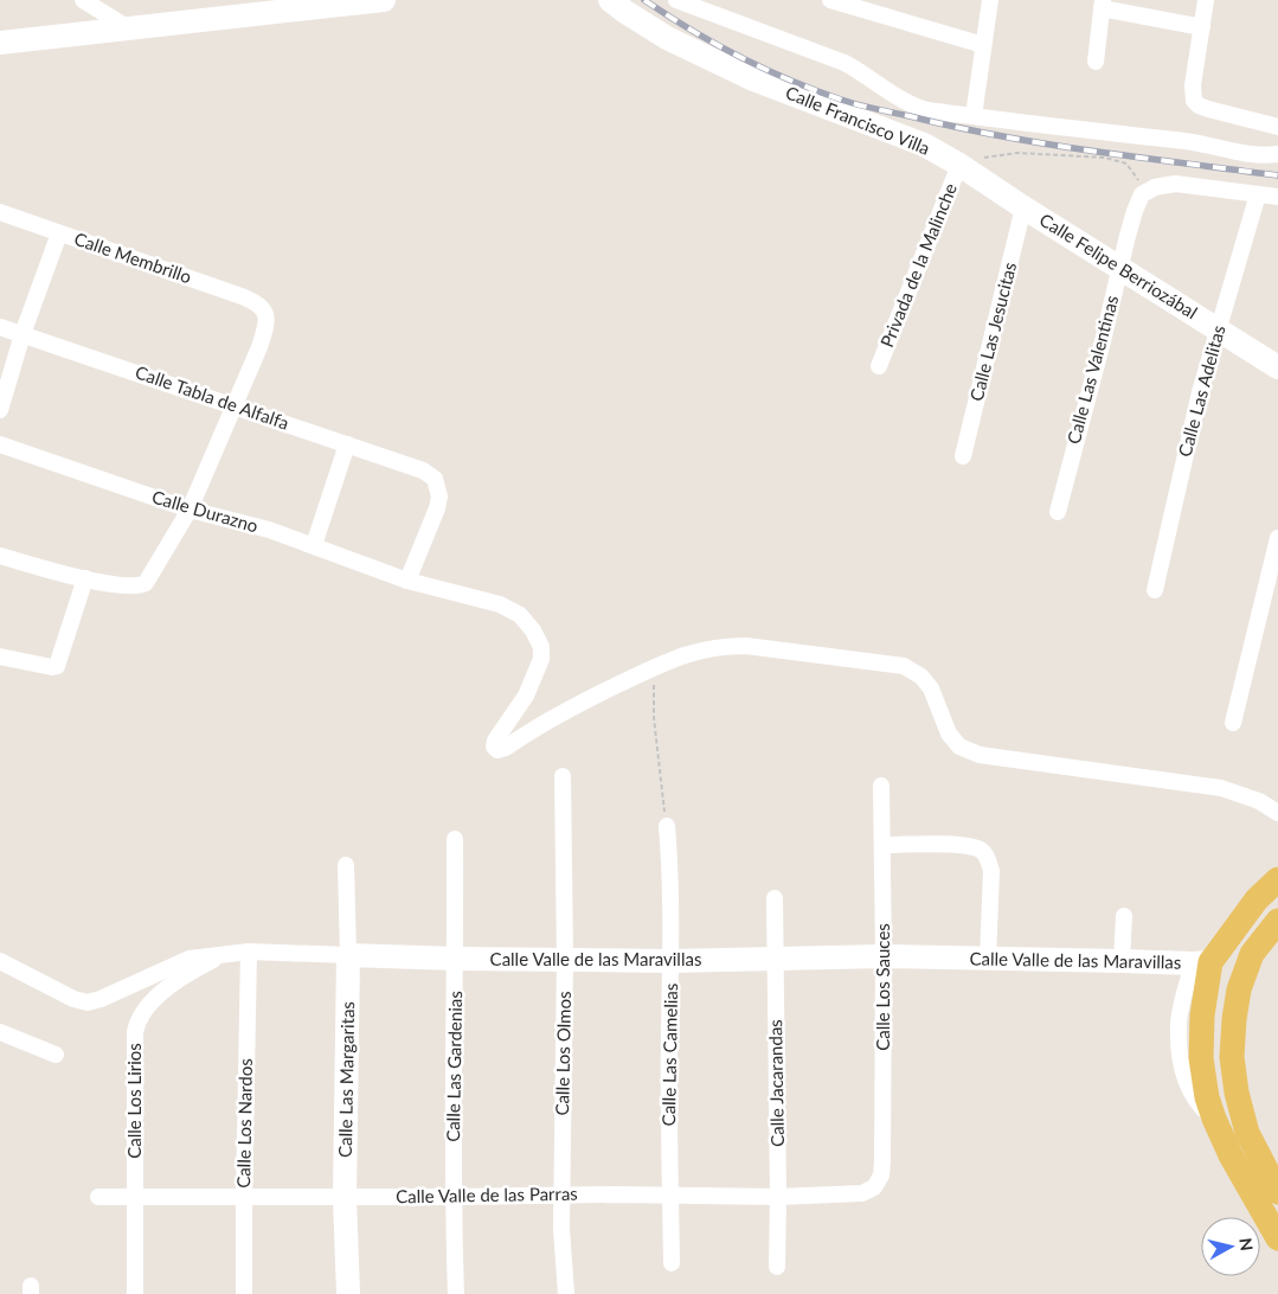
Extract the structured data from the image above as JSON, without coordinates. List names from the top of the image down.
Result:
{
  "streets": {
    "street": [
      "Calle Francisco Villa",
      "Calle Membrillo",
      "Privada de la Malinche",
      "Calle Felipe Berriozábal",
      "Calle Las Jesucitas",
      "Calle Las Valentinas",
      "Calle Las Adelitas",
      "Calle Tabla de Alfalfa",
      "Calle Durazno",
      "Calle Valle de las Maravillas",
      "Calle Los Sauces",
      "Calle Los Olmos",
      "Calle Las Camelias",
      "Calle Las Gardenias",
      "Calle Las Margaritas",
      "Calle Jacarandas",
      "Calle Los Lirios",
      "Calle Los Nardos",
      "Calle Valle de las Parras"
    ]
  },
  "crossings": [
    ["Calle Francisco Villa", "Privada de la Malinche"],
    ["Calle Francisco Villa", "Calle Felipe Berriozábal"],
    ["Calle Membrillo", "Calle Tabla de Alfalfa"],
    ["Privada de la Malinche", "Calle Felipe Berriozábal"],
    ["Calle Felipe Berriozábal", "Calle Las Jesucitas"],
    ["Calle Felipe Berriozábal", "Calle Las Valentinas"],
    ["Calle Felipe Berriozábal", "Calle Las Adelitas"],
    ["Calle Tabla de Alfalfa", "Calle Durazno"],
    ["Calle Valle de las Maravillas", "Calle Los Sauces"],
    ["Calle Valle de las Maravillas", "Calle Los Olmos"],
    ["Calle Valle de las Maravillas", "Calle Las Camelias"],
    ["Calle Valle de las Maravillas", "Calle Las Gardenias"],
    ["Calle Valle de las Maravillas", "Calle Las Margaritas"],
    ["Calle Valle de las Maravillas", "Calle Jacarandas"],
    ["Calle Valle de las Maravillas", "Calle Los Lirios"],
    ["Calle Valle de las Maravillas", "Calle Los Nardos"],
    ["Calle Los Sauces", "Calle Valle de las Parras"],
    ["Calle Los Olmos", "Calle Valle de las Parras"],
    ["Calle Las Camelias", "Calle Valle de las Parras"],
    ["Calle Las Gardenias", "Calle Valle de las Parras"],
    ["Calle Las Margaritas", "Calle Valle de las Parras"],
    ["Calle Jacarandas", "Calle Valle de las Parras"],
    ["Calle Los Lirios", "Calle Valle de las Parras"],
    ["Calle Los Nardos", "Calle Valle de las Parras"]
  ],
  "north": "right"
}
